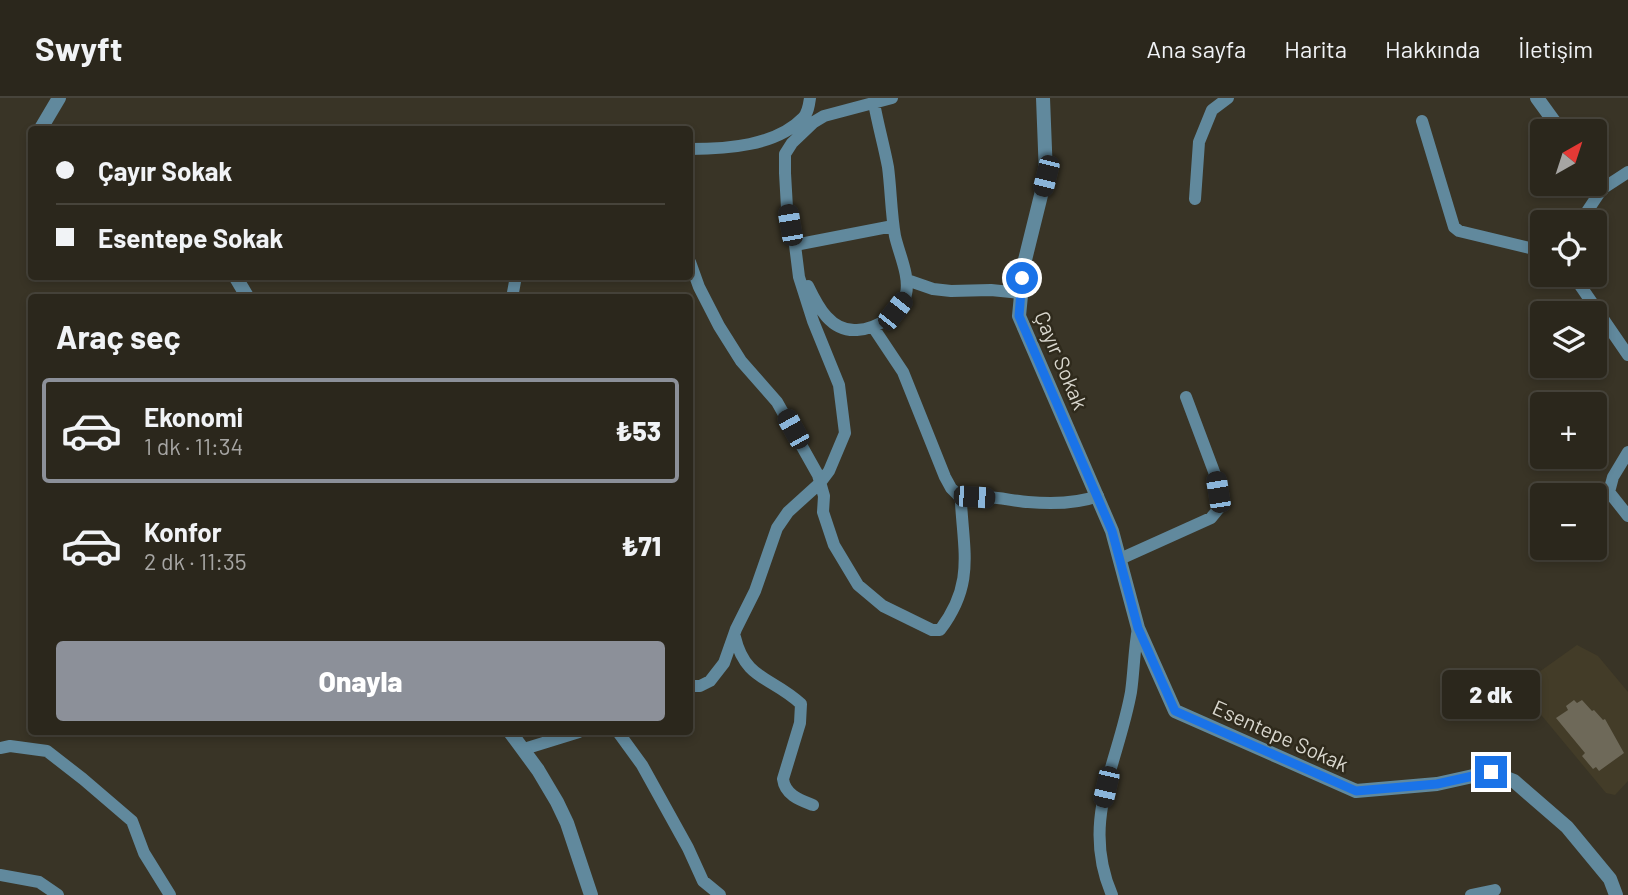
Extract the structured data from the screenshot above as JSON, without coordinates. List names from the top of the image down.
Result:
{
  "streets": {
    "street": ["Çayır Sokak", "Esentepe Sokak"]
  },
  "crossings": [
    ["Çayır Sokak", "Esentepe Sokak"]
  ],
  "north": "top right",
  "page": {
    "header": "Swyft",
    "nav": [
      "Ana sayfa",
      "Harita",
      "Hakkında",
      "İletişim"
    ],
    "map_buttons": ["+", "−"],
    "banner": ["Çayır Sokak", "Esentepe Sokak"],
    "heading": "Araç seç",
    "list": [
      {
        "name": "Ekonomi",
        "note": "1 dk · 11:34",
        "value": "₺53"
      },
      {
        "name": "Konfor",
        "note": "2 dk · 11:35",
        "value": "₺71"
      }
    ],
    "buttons": "Onayla",
    "bubble": "2 dk"
  }
}
